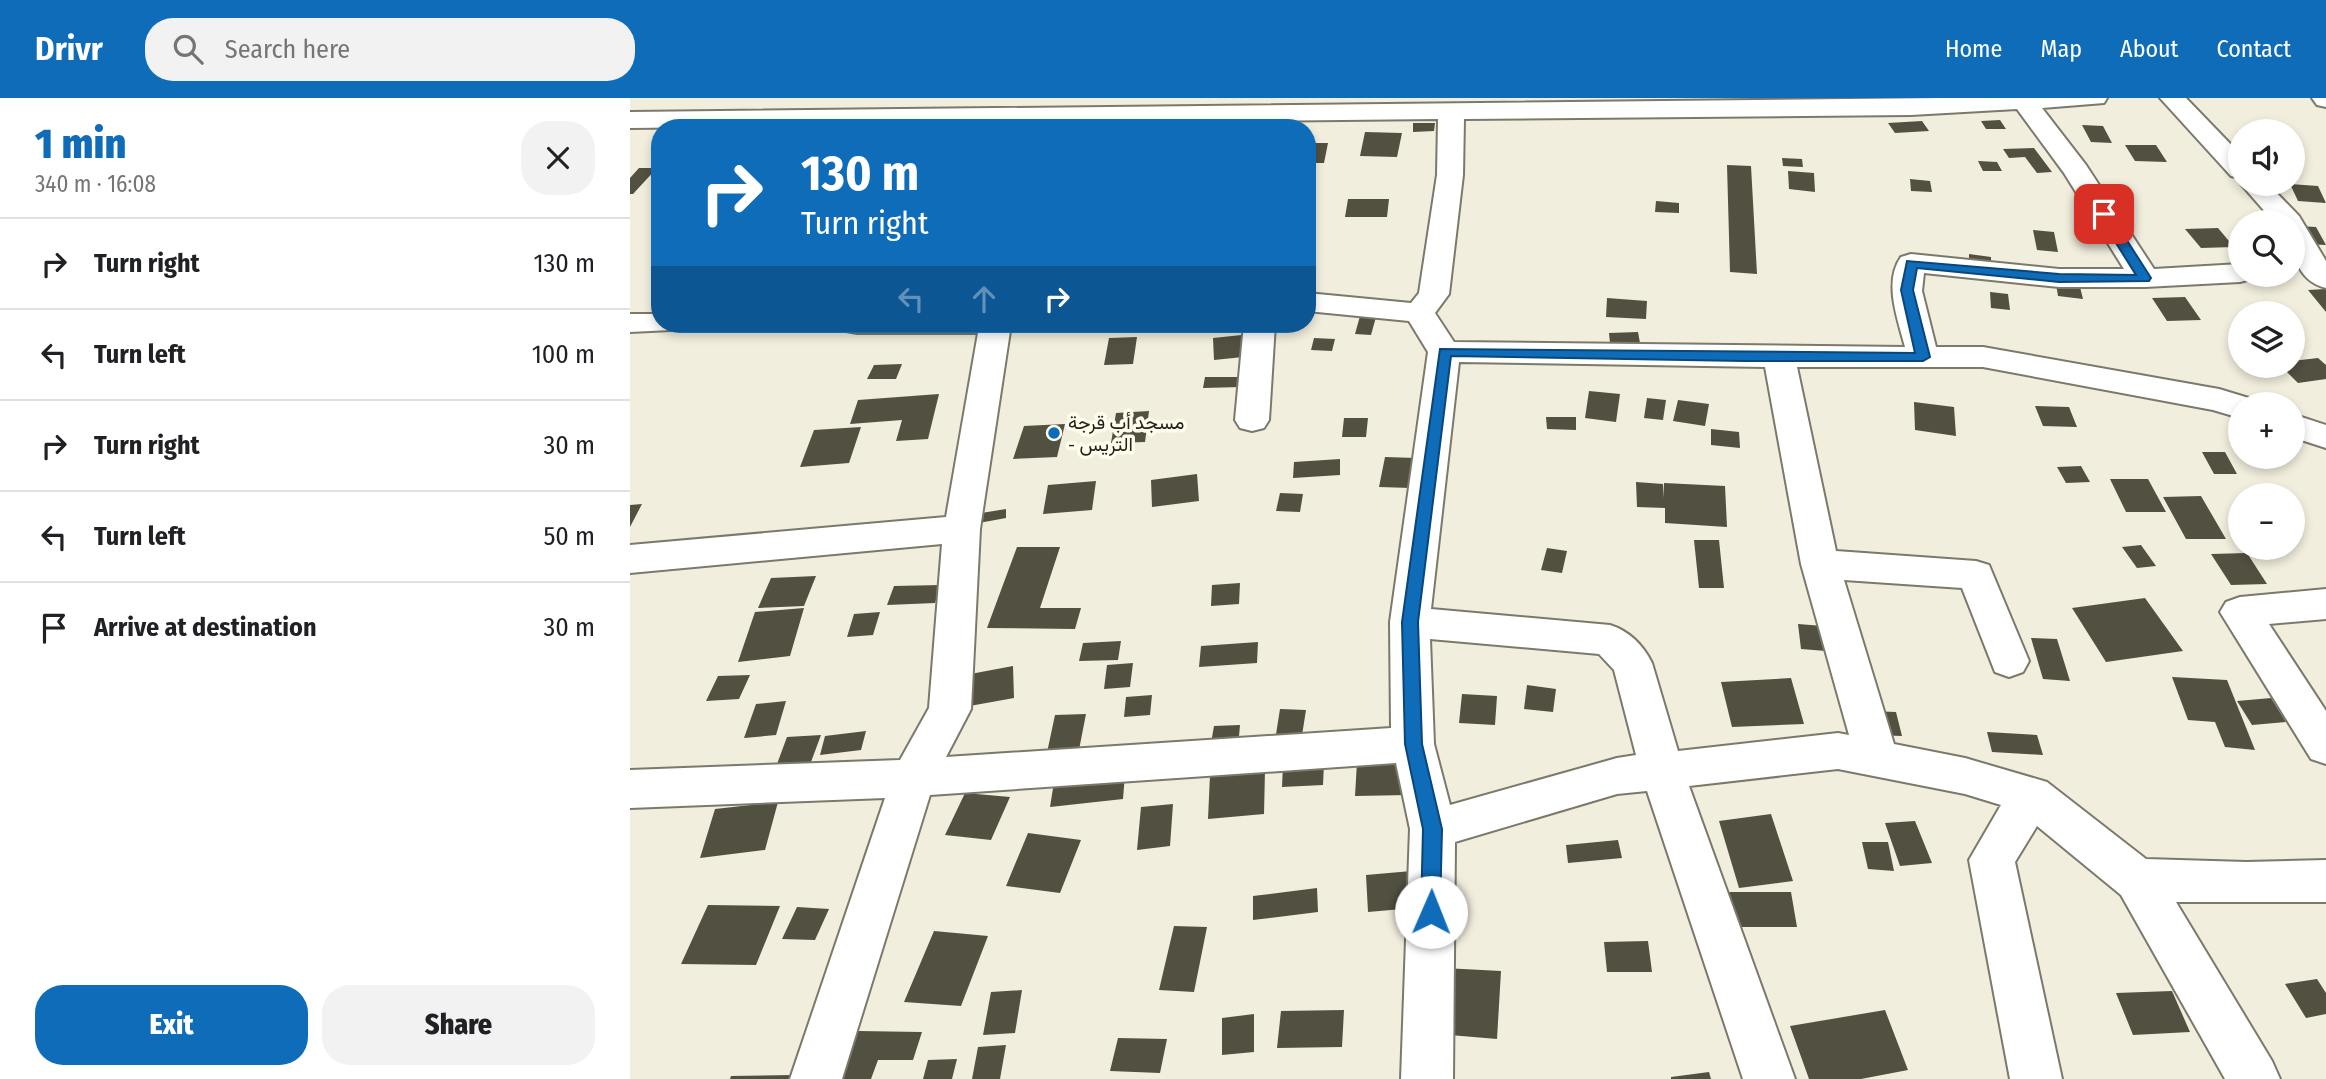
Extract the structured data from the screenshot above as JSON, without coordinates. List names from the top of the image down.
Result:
{
  "places": ["مسجد أب قرجة - التريس"],
  "page": {
    "header": "Drivr",
    "search": "Search here",
    "nav": [
      "Home",
      "Map",
      "About",
      "Contact"
    ],
    "heading": ["1 min", "340 m · 16:08"],
    "map_buttons": ["+", "−"],
    "turn": ["130 m", "Turn right"],
    "list": [
      {
        "name": "Turn right",
        "value": "130 m"
      },
      {
        "name": "Turn left",
        "value": "100 m"
      },
      {
        "name": "Turn right",
        "value": "30 m"
      },
      {
        "name": "Turn left",
        "value": "50 m"
      },
      {
        "name": "Arrive at destination",
        "value": "30 m"
      }
    ],
    "buttons": ["Exit", "Share"]
  }
}
